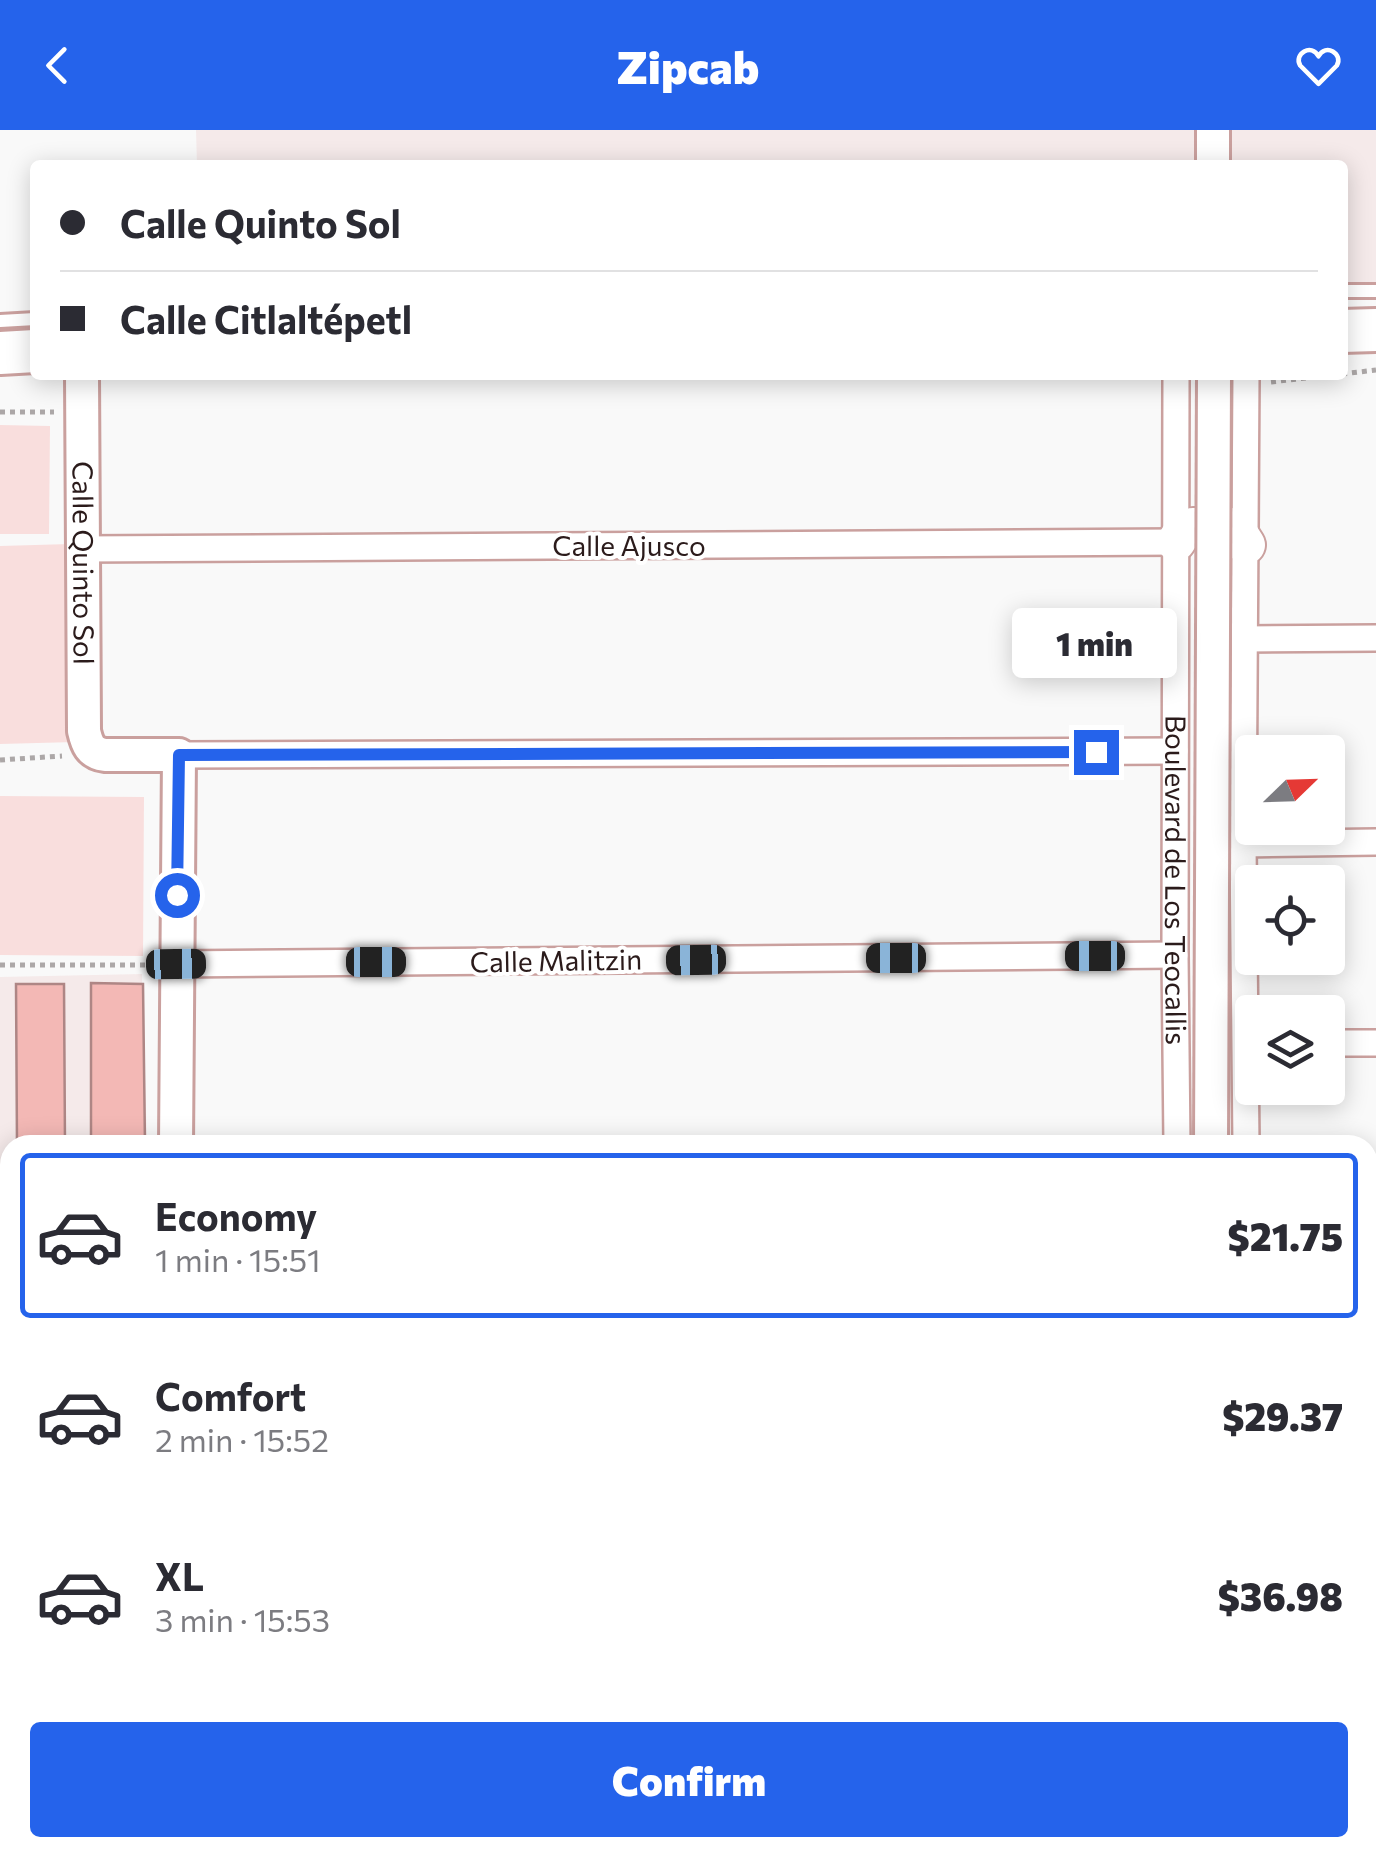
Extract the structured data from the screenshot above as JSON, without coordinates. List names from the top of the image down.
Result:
{
  "streets": {
    "street": [
      "Calle Ajusco",
      "Calle Quinto Sol",
      "Boulevard de Los Teocallis",
      "Calle Malitzin"
    ]
  },
  "crossings": [
    ["Calle Ajusco", "Calle Quinto Sol"],
    ["Calle Ajusco", "Boulevard de Los Teocallis"],
    ["Boulevard de Los Teocallis", "Calle Malitzin"]
  ],
  "north": "top right",
  "page": {
    "header": "Zipcab",
    "banner": ["Calle Quinto Sol", "Calle Citlaltépetl"],
    "bubble": "1 min",
    "list": [
      {
        "name": "Economy",
        "note": "1 min · 15:51",
        "value": "$21.75"
      },
      {
        "name": "Comfort",
        "note": "2 min · 15:52",
        "value": "$29.37"
      },
      {
        "name": "XL",
        "note": "3 min · 15:53",
        "value": "$36.98"
      }
    ],
    "buttons": "Confirm"
  }
}
